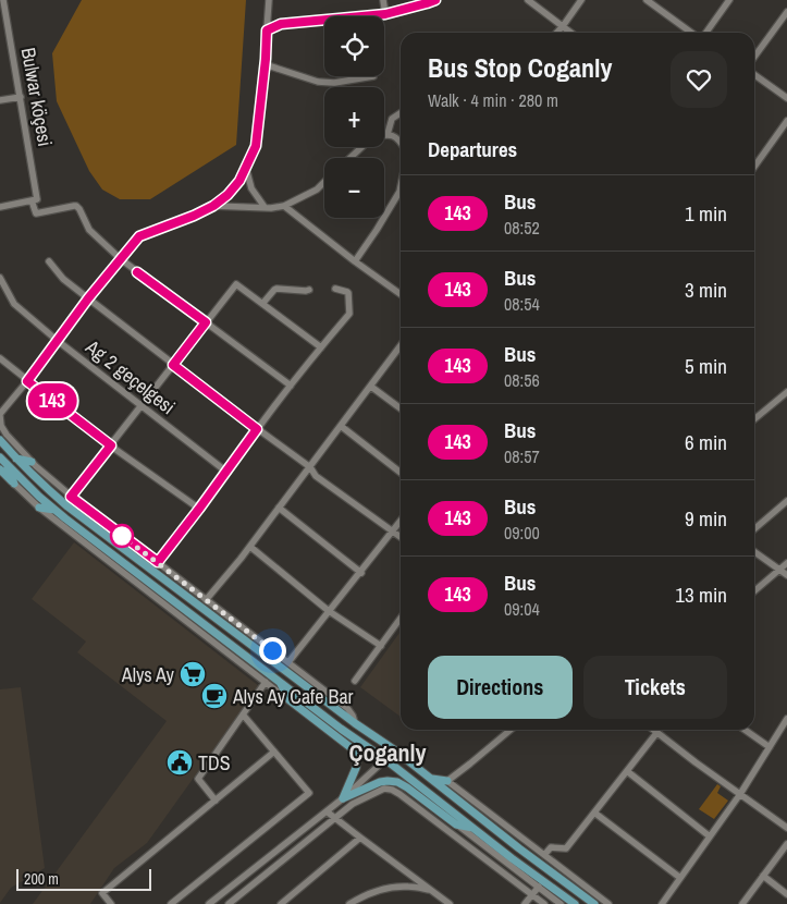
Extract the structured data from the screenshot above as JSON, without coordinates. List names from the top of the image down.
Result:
{
  "streets": {
    "street": ["Bulwar köçesi", "Ag 2 geçelgesi"]
  },
  "districts": ["Çoganly"],
  "places": {
    "supermarket": ["Alys Ay"],
    "cafe": ["Alys Ay Cafe Bar"],
    "public building": ["TDS"]
  },
  "lines": ["bus line 143"],
  "scale_bar": "200 m",
  "page": {
    "on_map": "143",
    "map_buttons": ["+", "−"],
    "heading": [
      ["Bus Stop Coganly", "Walk · 4 min · 280 m"],
      "Departures"
    ],
    "list": [
      {
        "mark": "143",
        "name": "Bus",
        "note": "08:52",
        "value": "1 min"
      },
      {
        "mark": "143",
        "name": "Bus",
        "note": "08:54",
        "value": "3 min"
      },
      {
        "mark": "143",
        "name": "Bus",
        "note": "08:56",
        "value": "5 min"
      },
      {
        "mark": "143",
        "name": "Bus",
        "note": "08:57",
        "value": "6 min"
      },
      {
        "mark": "143",
        "name": "Bus",
        "note": "09:00",
        "value": "9 min"
      },
      {
        "mark": "143",
        "name": "Bus",
        "note": "09:04",
        "value": "13 min"
      }
    ],
    "buttons": ["Directions", "Tickets"],
    "scale": "200 m"
  }
}
